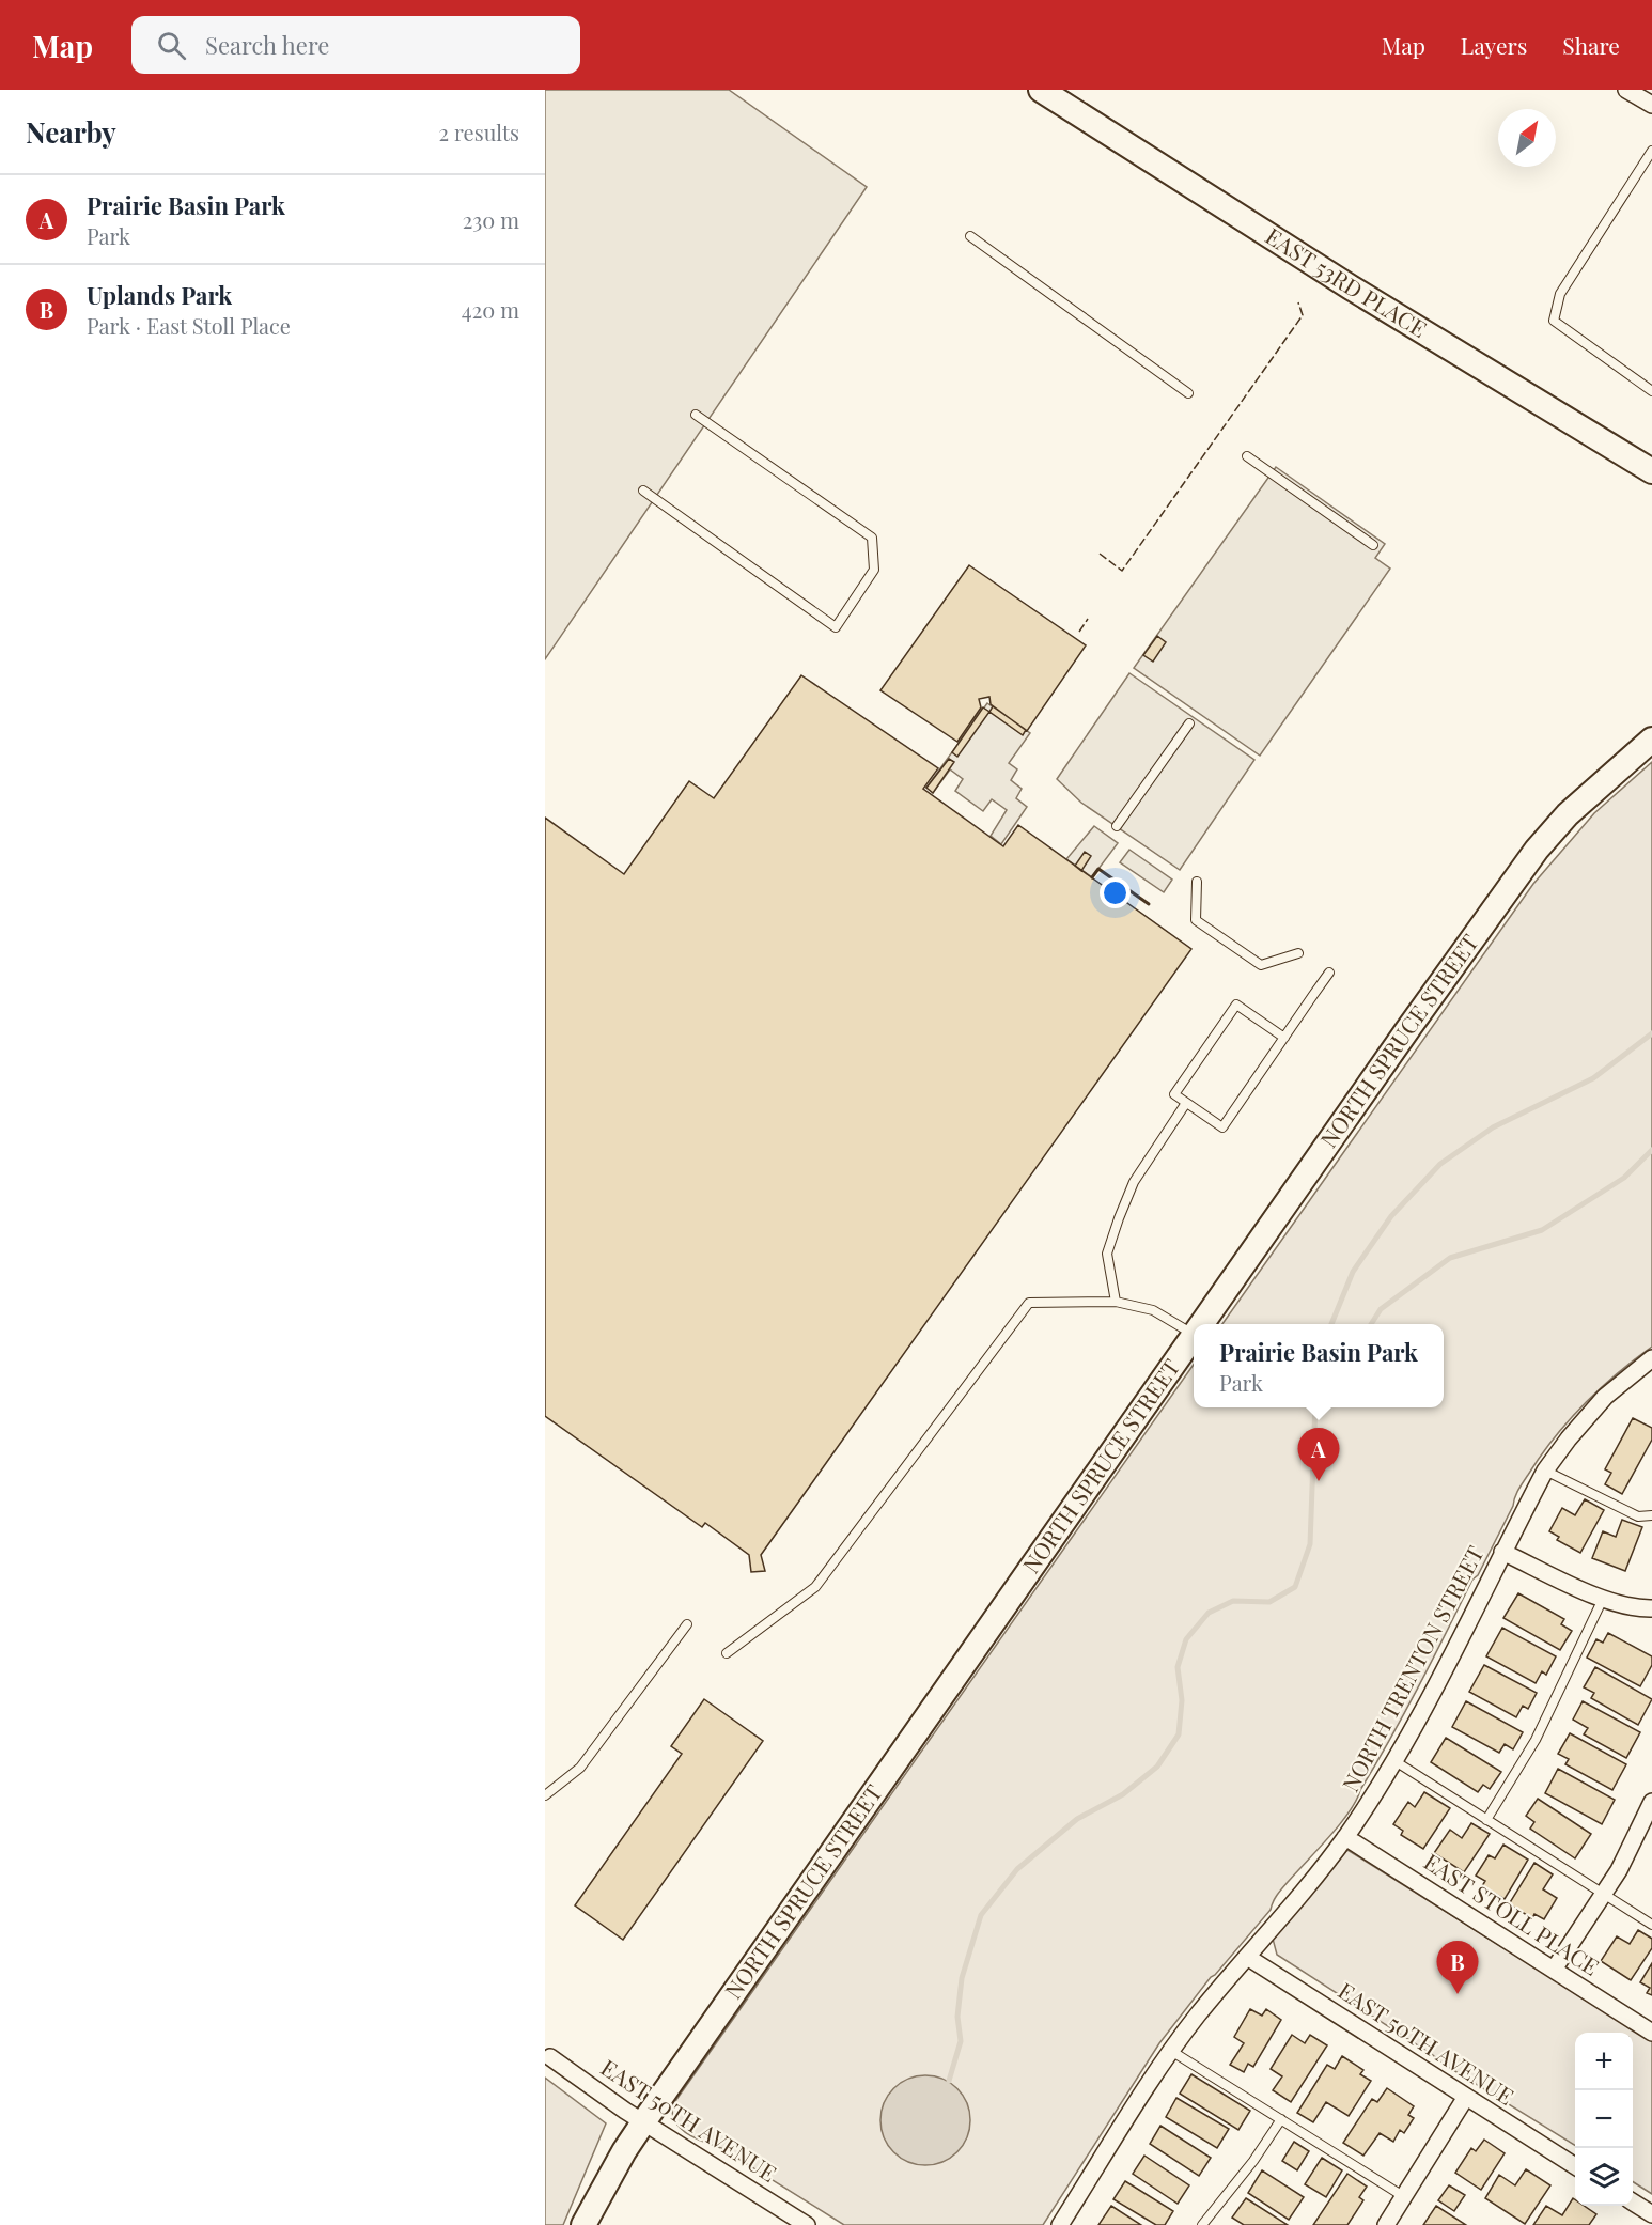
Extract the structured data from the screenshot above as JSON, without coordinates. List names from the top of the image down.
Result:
{
  "streets": {
    "street": [
      "EAST 53RD PLACE",
      "NORTH SPRUCE STREET",
      "NORTH TRENTON STREET",
      "EAST STOLL PLACE",
      "EAST 50TH AVENUE"
    ]
  },
  "crossings": [
    ["NORTH SPRUCE STREET", "EAST 50TH AVENUE"],
    ["NORTH TRENTON STREET", "EAST STOLL PLACE"],
    ["NORTH TRENTON STREET", "EAST 50TH AVENUE"]
  ],
  "north": "top right",
  "page": {
    "header": "Map",
    "search": "Search here",
    "nav": ["Map", "Layers", "Share"],
    "heading": ["Nearby", "2 results"],
    "list": [
      {
        "mark": "A",
        "name": "Prairie Basin Park",
        "note": "Park",
        "value": "230 m"
      },
      {
        "mark": "B",
        "name": "Uplands Park",
        "note": "Park · East Stoll Place",
        "value": "420 m"
      }
    ],
    "popup": ["Prairie Basin Park", "Park"],
    "pins": ["A", "B"],
    "map_buttons": ["+", "−"]
  }
}
